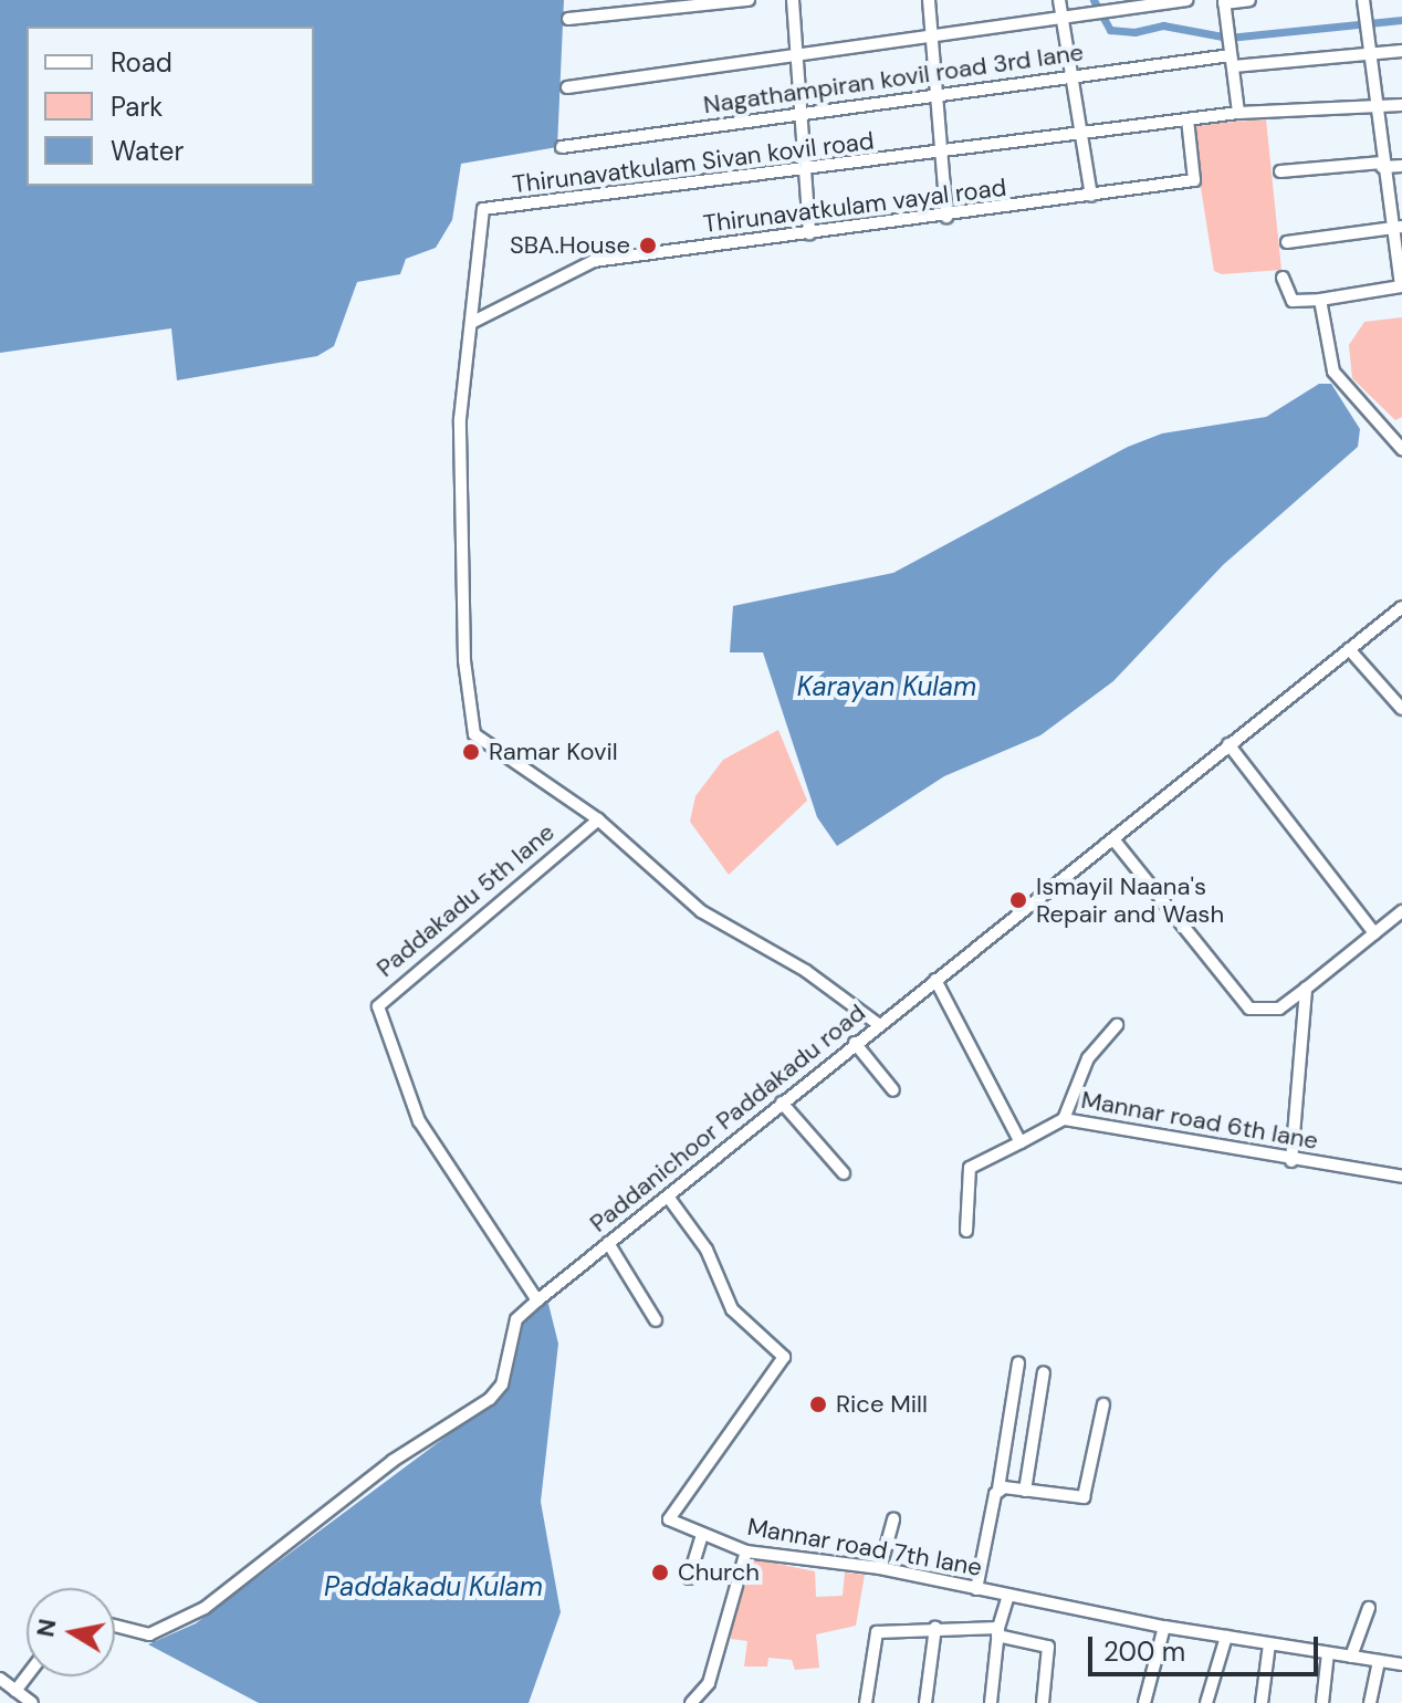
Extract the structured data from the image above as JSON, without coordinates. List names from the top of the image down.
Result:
{
  "streets": {
    "street": [
      "Nagathampiran kovil road 3rd lane",
      "Thirunavatkulam Sivan kovil road",
      "Thirunavatkulam vayal road",
      "Paddakadu 5th lane",
      "Paddanichoor Paddakadu road",
      "Mannar road 6th lane",
      "Mannar road 7th lane"
    ]
  },
  "crossings": [
    ["Thirunavatkulam Sivan kovil road", "Thirunavatkulam vayal road"],
    ["Thirunavatkulam Sivan kovil road", "Paddakadu 5th lane"],
    ["Thirunavatkulam Sivan kovil road", "Paddanichoor Paddakadu road"],
    ["Paddakadu 5th lane", "Paddanichoor Paddakadu road"],
    ["Paddanichoor Paddakadu road", "Mannar road 7th lane"]
  ],
  "water": ["Karayan Kulam", "Paddakadu Kulam"],
  "places": [
    "SBA.House",
    "Ramar Kovil",
    "Ismayil Naana's Repair and Wash",
    "Rice Mill",
    "Church"
  ],
  "legend": ["Road", "Park", "Water"],
  "scale_bar": "200 m",
  "north": "left"
}
